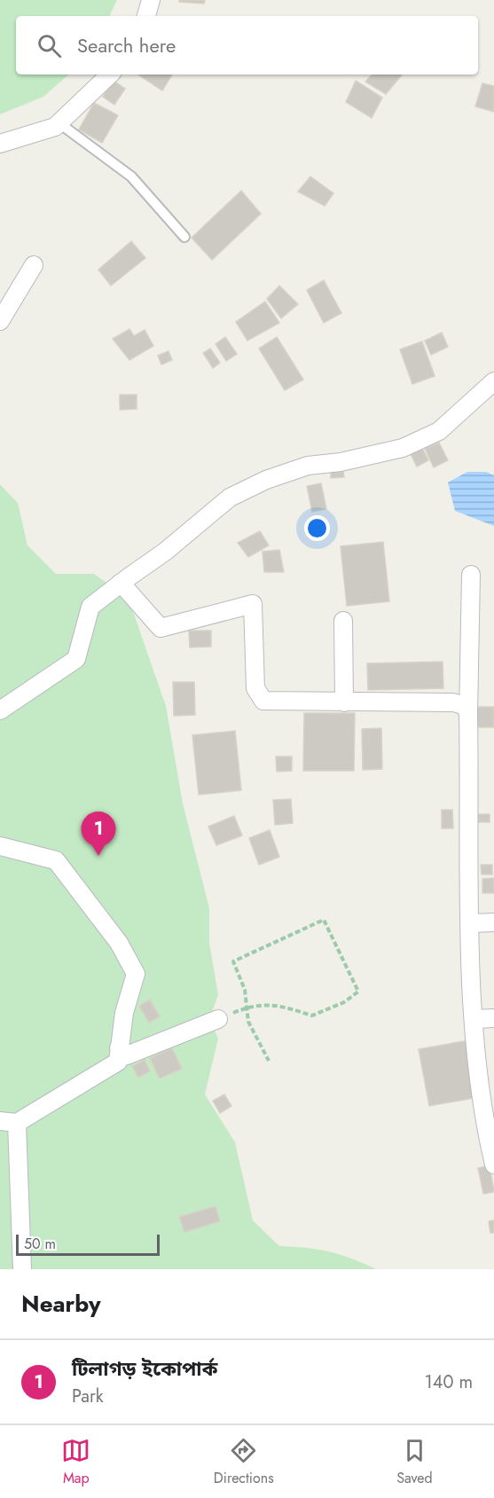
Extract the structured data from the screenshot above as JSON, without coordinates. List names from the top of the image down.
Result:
{
  "scale_bar": "50 m",
  "page": {
    "search": "Search here",
    "pins": "1",
    "scale": "50 m",
    "heading": "Nearby",
    "list": [
      {
        "mark": "1",
        "name": "টিলাগড় ইকোপার্ক",
        "note": "Park",
        "value": "140 m"
      }
    ],
    "nav": ["Map", "Directions", "Saved"]
  }
}
